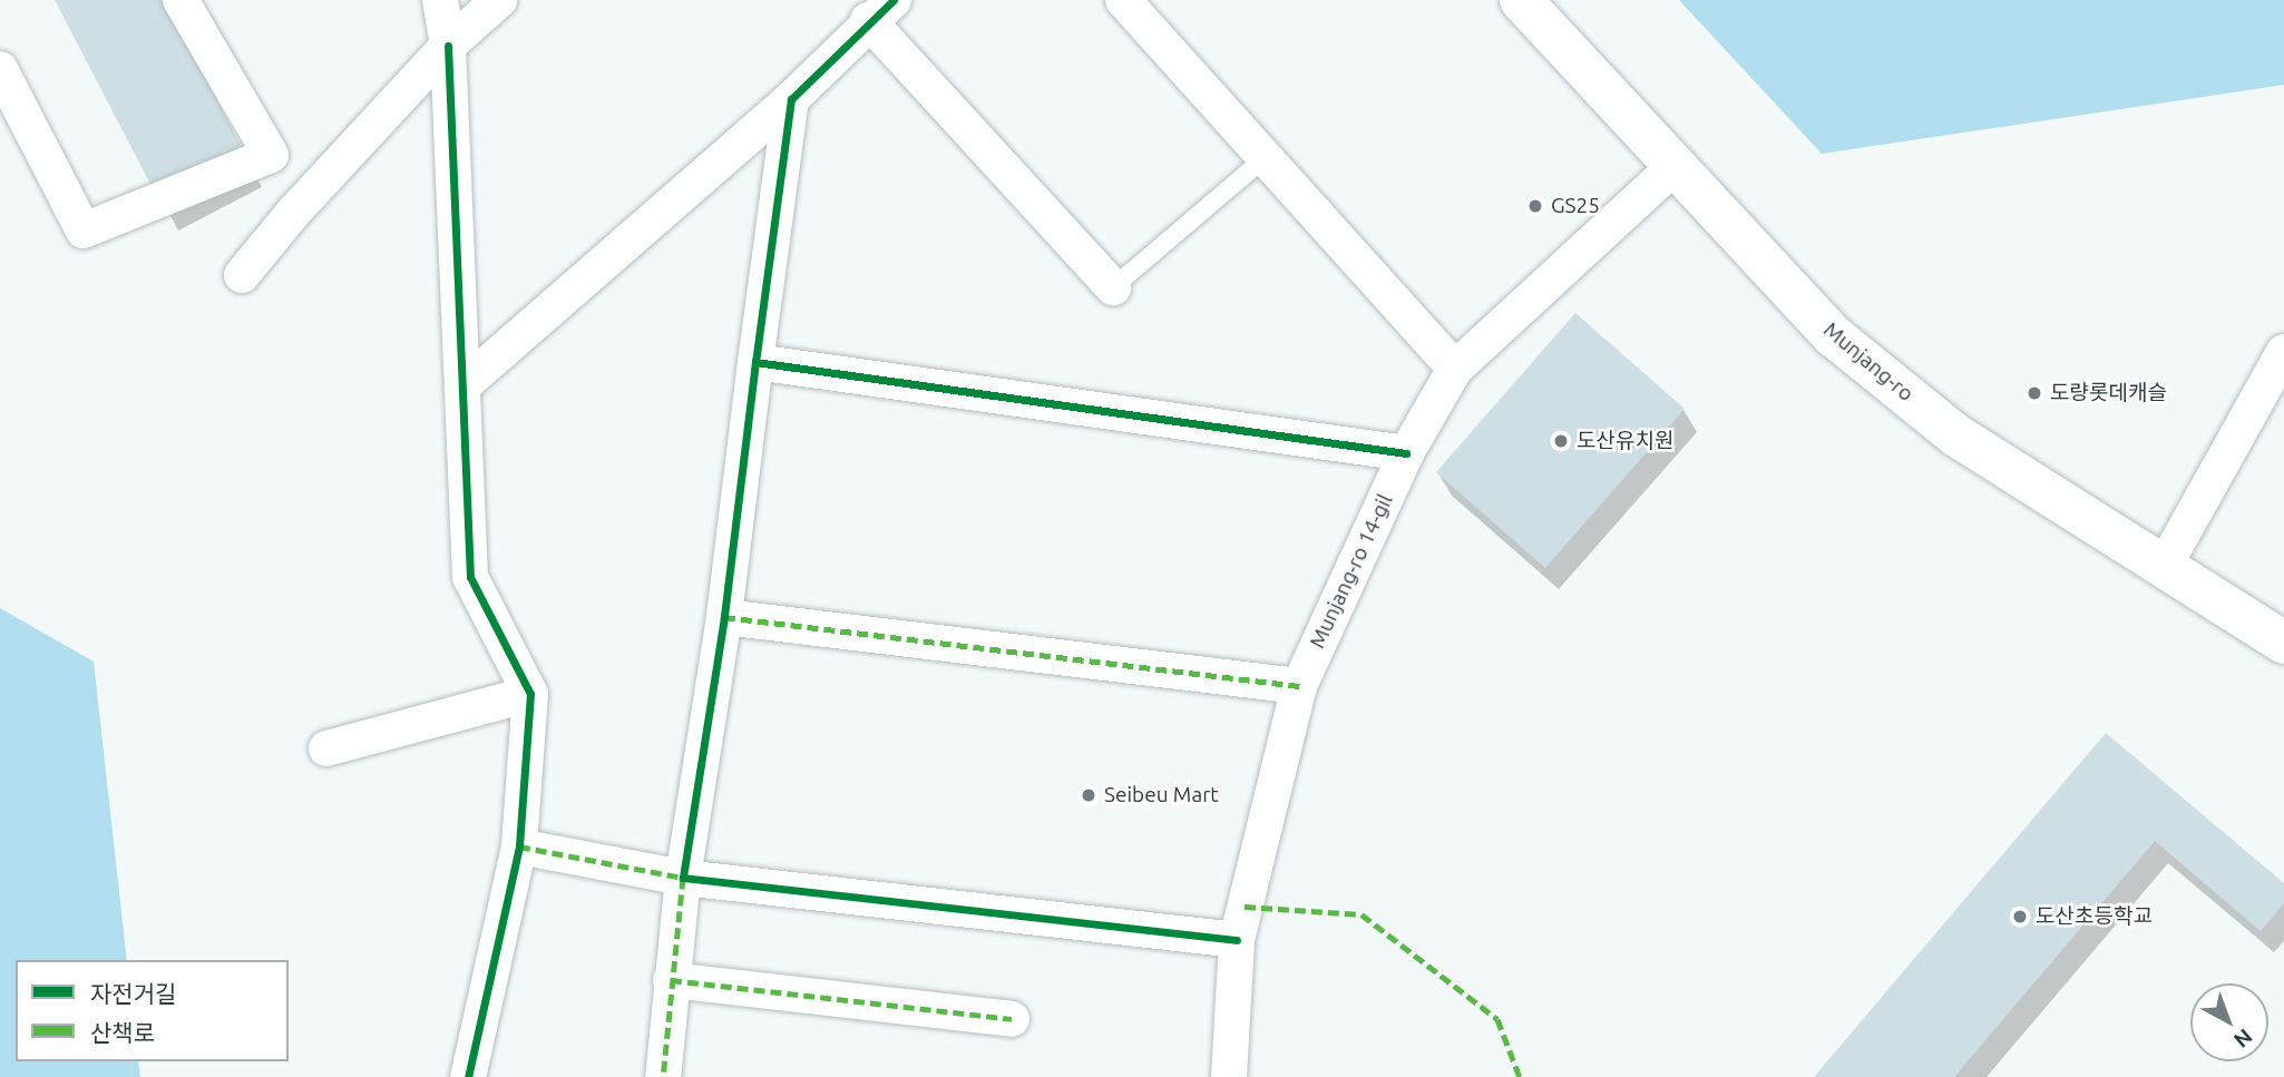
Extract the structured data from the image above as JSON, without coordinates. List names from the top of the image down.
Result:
{
  "streets": {
    "street": ["Munjang-ro", "Munjang-ro 14-gil"]
  },
  "crossings": [
    ["Munjang-ro", "Munjang-ro 14-gil"]
  ],
  "places": [
    "GS25",
    "도량롯데캐슬",
    "도산유치원",
    "Seibeu Mart",
    "도산초등학교"
  ],
  "legend": ["자전거길", "산책로"],
  "north": "bottom right"
}
